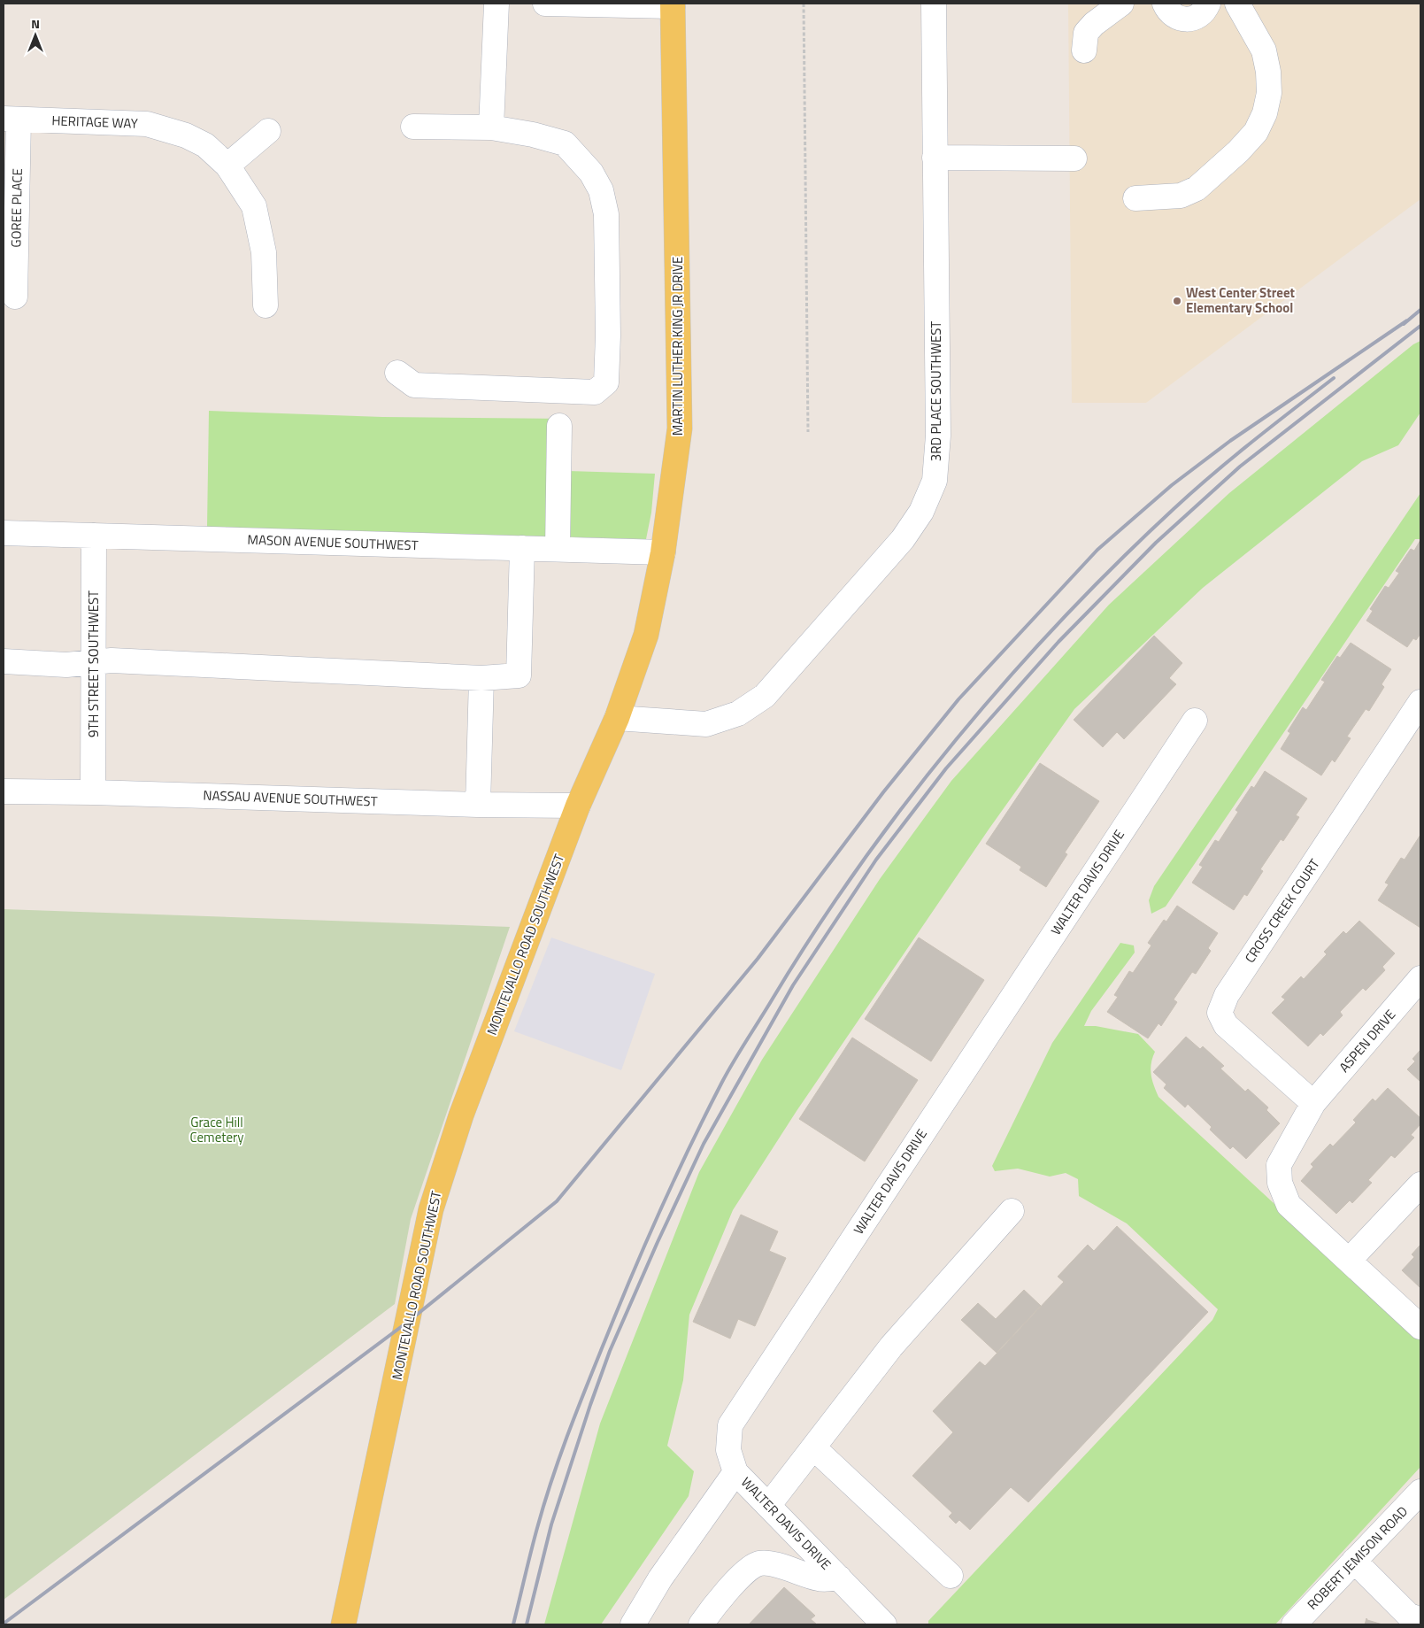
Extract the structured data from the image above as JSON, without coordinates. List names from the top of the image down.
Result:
{
  "streets": {
    "main road": ["MARTIN LUTHER KING JR DRIVE", "MONTEVALLO ROAD SOUTHWEST"],
    "street": [
      "HERITAGE WAY",
      "GOREE PLACE",
      "3RD PLACE SOUTHWEST",
      "MASON AVENUE SOUTHWEST",
      "9TH STREET SOUTHWEST",
      "NASSAU AVENUE SOUTHWEST",
      "WALTER DAVIS DRIVE",
      "CROSS CREEK COURT",
      "ASPEN DRIVE",
      "ROBERT JEMISON ROAD"
    ]
  },
  "crossings": [
    ["HERITAGE WAY", "GOREE PLACE"],
    ["MARTIN LUTHER KING JR DRIVE", "3RD PLACE SOUTHWEST"],
    ["MARTIN LUTHER KING JR DRIVE", "MASON AVENUE SOUTHWEST"],
    ["MARTIN LUTHER KING JR DRIVE", "NASSAU AVENUE SOUTHWEST"],
    ["MARTIN LUTHER KING JR DRIVE", "MONTEVALLO ROAD SOUTHWEST"],
    ["MASON AVENUE SOUTHWEST", "9TH STREET SOUTHWEST"],
    ["9TH STREET SOUTHWEST", "NASSAU AVENUE SOUTHWEST"],
    ["NASSAU AVENUE SOUTHWEST", "MONTEVALLO ROAD SOUTHWEST"],
    ["CROSS CREEK COURT", "ASPEN DRIVE"]
  ],
  "parks": ["Grace Hill Cemetery"],
  "places": ["West Center Street Elementary School"],
  "north": "top"
}
